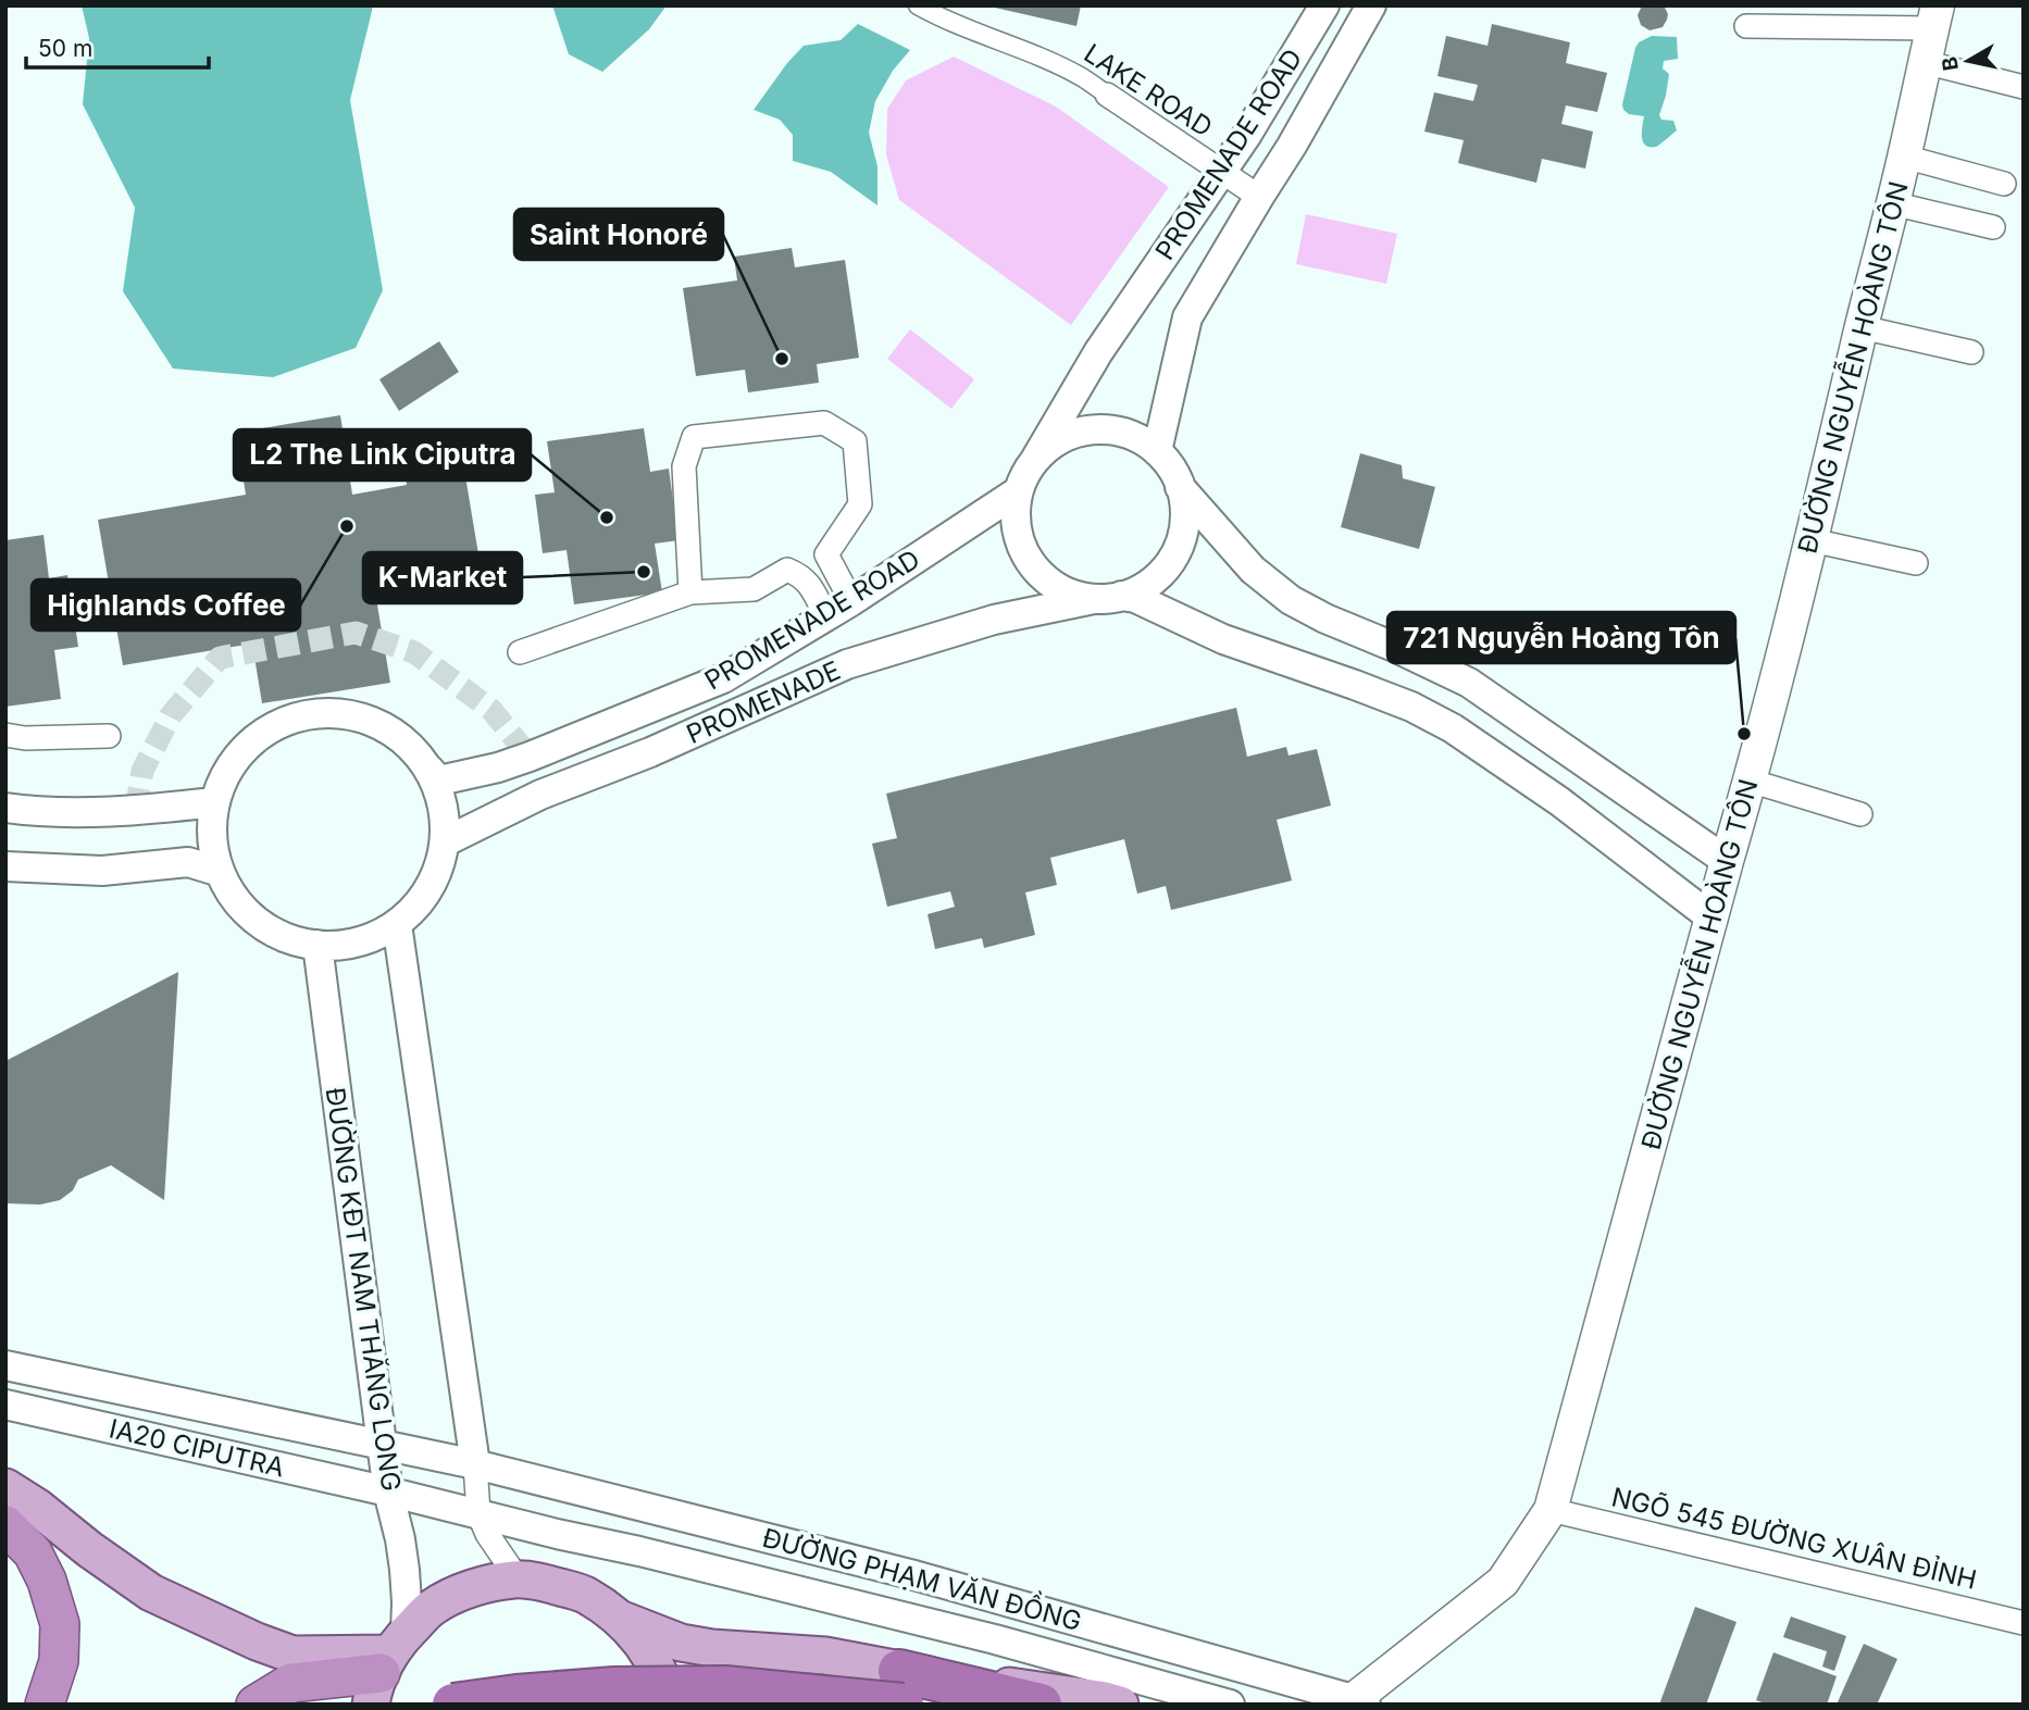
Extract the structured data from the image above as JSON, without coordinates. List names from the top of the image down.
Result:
{
  "streets": {
    "main road": ["ĐƯỜNG NGUYỄN HOÀNG TÔN"],
    "street": [
      "LAKE ROAD",
      "PROMENADE ROAD",
      "PROMENADE",
      "ĐƯỜNG KĐT NAM THĂNG LONG",
      "IA20 CIPUTRA",
      "NGÕ 545 ĐƯỜNG XUÂN ĐỈNH",
      "ĐƯỜNG PHẠM VĂN ĐỒNG"
    ]
  },
  "crossings": [
    ["LAKE ROAD", "PROMENADE ROAD"],
    ["PROMENADE ROAD", "PROMENADE"],
    ["PROMENADE ROAD", "ĐƯỜNG KĐT NAM THĂNG LONG"],
    ["ĐƯỜNG NGUYỄN HOÀNG TÔN", "NGÕ 545 ĐƯỜNG XUÂN ĐỈNH"],
    ["ĐƯỜNG NGUYỄN HOÀNG TÔN", "ĐƯỜNG PHẠM VĂN ĐỒNG"],
    ["PROMENADE", "ĐƯỜNG KĐT NAM THĂNG LONG"],
    ["ĐƯỜNG KĐT NAM THĂNG LONG", "IA20 CIPUTRA"],
    ["ĐƯỜNG KĐT NAM THĂNG LONG", "ĐƯỜNG PHẠM VĂN ĐỒNG"],
    ["IA20 CIPUTRA", "ĐƯỜNG PHẠM VĂN ĐỒNG"]
  ],
  "places": [
    "Saint Honoré",
    "L2 The Link Ciputra",
    "Highlands Coffee",
    "K-Market",
    "721 Nguyễn Hoàng Tôn"
  ],
  "scale_bar": "50 m",
  "north": "left"
}
